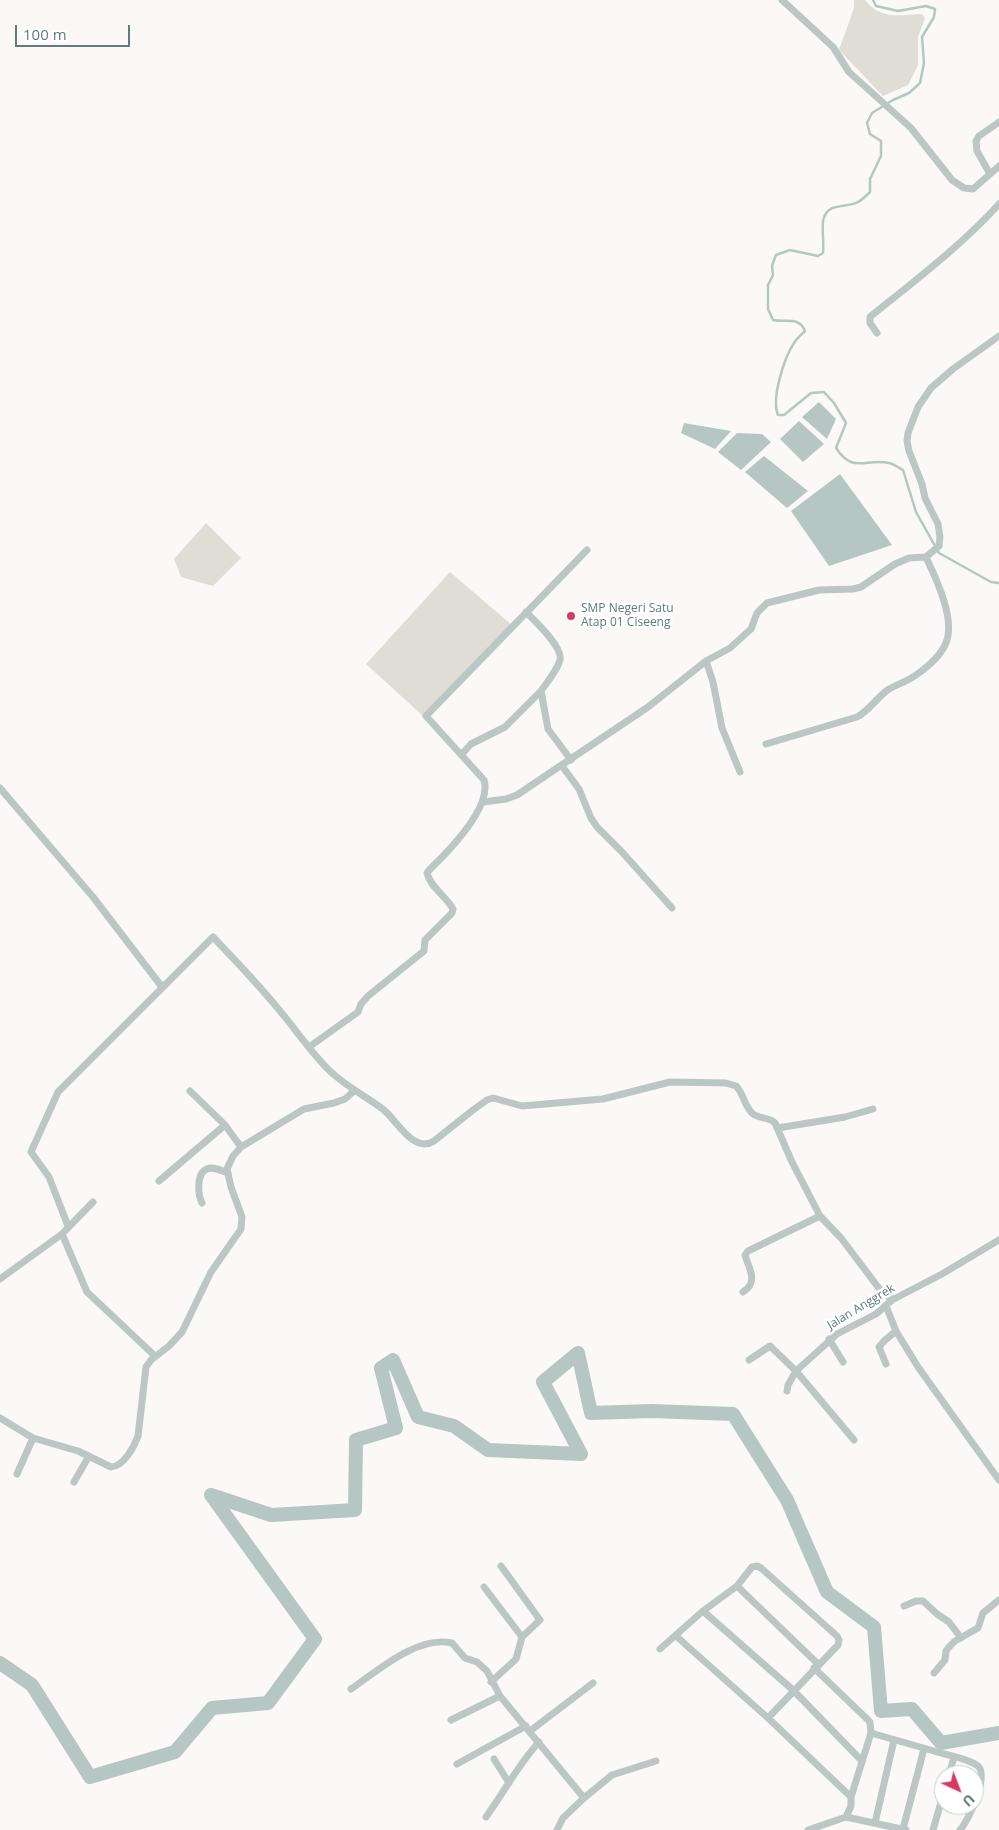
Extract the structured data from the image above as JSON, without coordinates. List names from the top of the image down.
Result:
{
  "streets": {
    "street": ["Jalan Anggrek"]
  },
  "places": ["SMP Negeri Satu Atap 01 Ciseeng"],
  "scale_bar": "100 m",
  "north": "bottom right"
}
